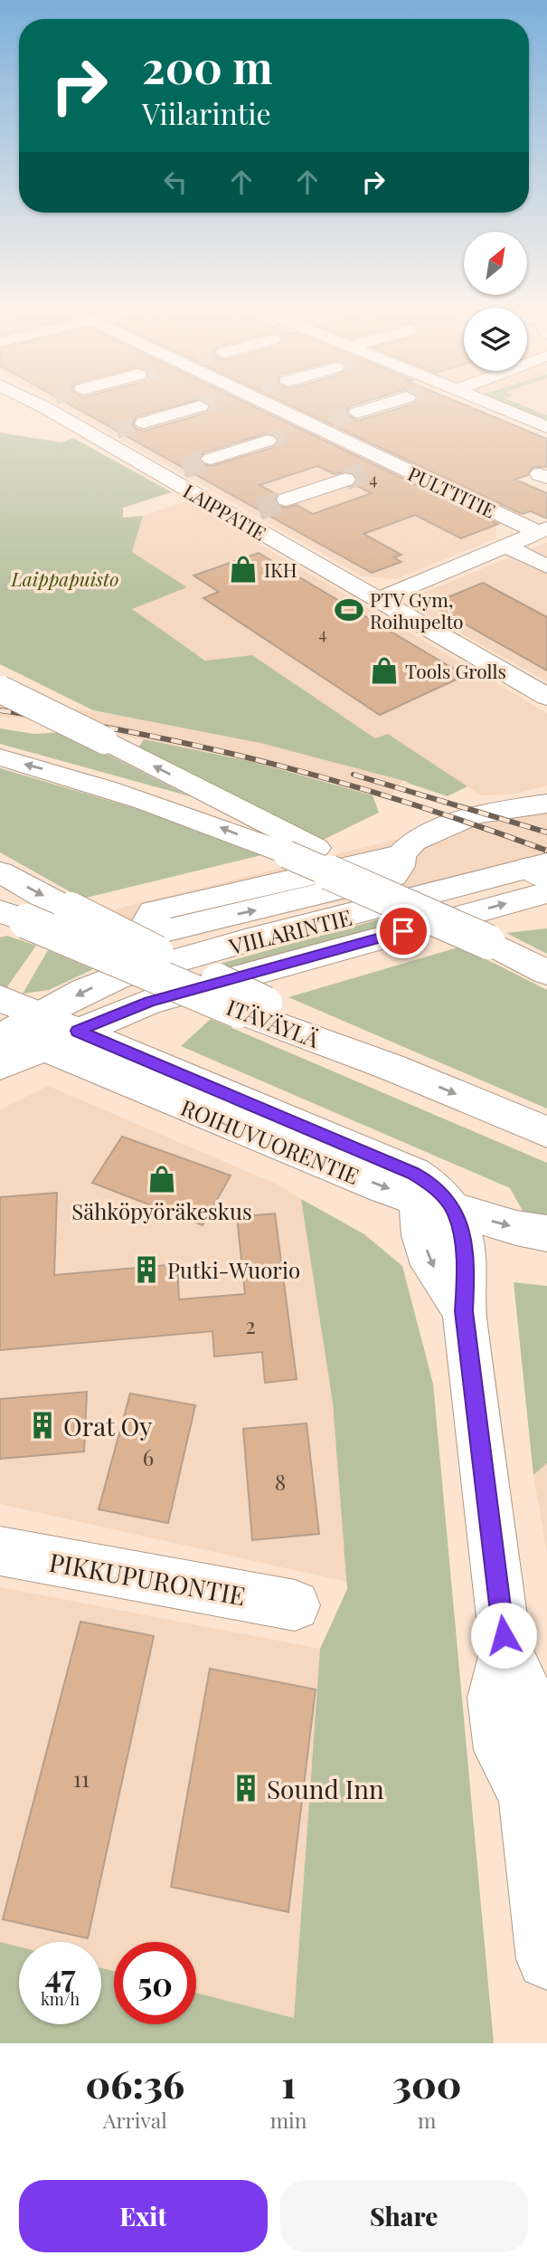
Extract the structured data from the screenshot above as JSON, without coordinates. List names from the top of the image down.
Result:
{
  "streets": {
    "main road": [
      "PULTTITIE",
      "LAIPPATIE",
      "VIILARINTIE",
      "ITÄVÄYLÄ",
      "ROIHUVUORENTIE",
      "PIKKUPURONTIE"
    ]
  },
  "crossings": [
    ["VIILARINTIE", "ROIHUVUORENTIE"]
  ],
  "parks": ["Laippapuisto"],
  "places": {
    "shop": ["IKH", "Tools Grolls", "Sähköpyöräkeskus"],
    "sports": ["PTV Gym, Roihupelto"],
    "building": ["Putki-Wuorio", "Orat Oy", "Sound Inn"]
  },
  "house_numbers": [
    "4",
    "4",
    "2",
    "6",
    "8",
    "11"
  ],
  "north": "top right",
  "page": {
    "turn": ["200 m", "Viilarintie"],
    "speed": "47 km/h",
    "limit": "50",
    "eta": [
      "06:36",
      "Arrival",
      "1",
      "min",
      "300",
      "m"
    ],
    "buttons": ["Exit", "Share"]
  }
}
